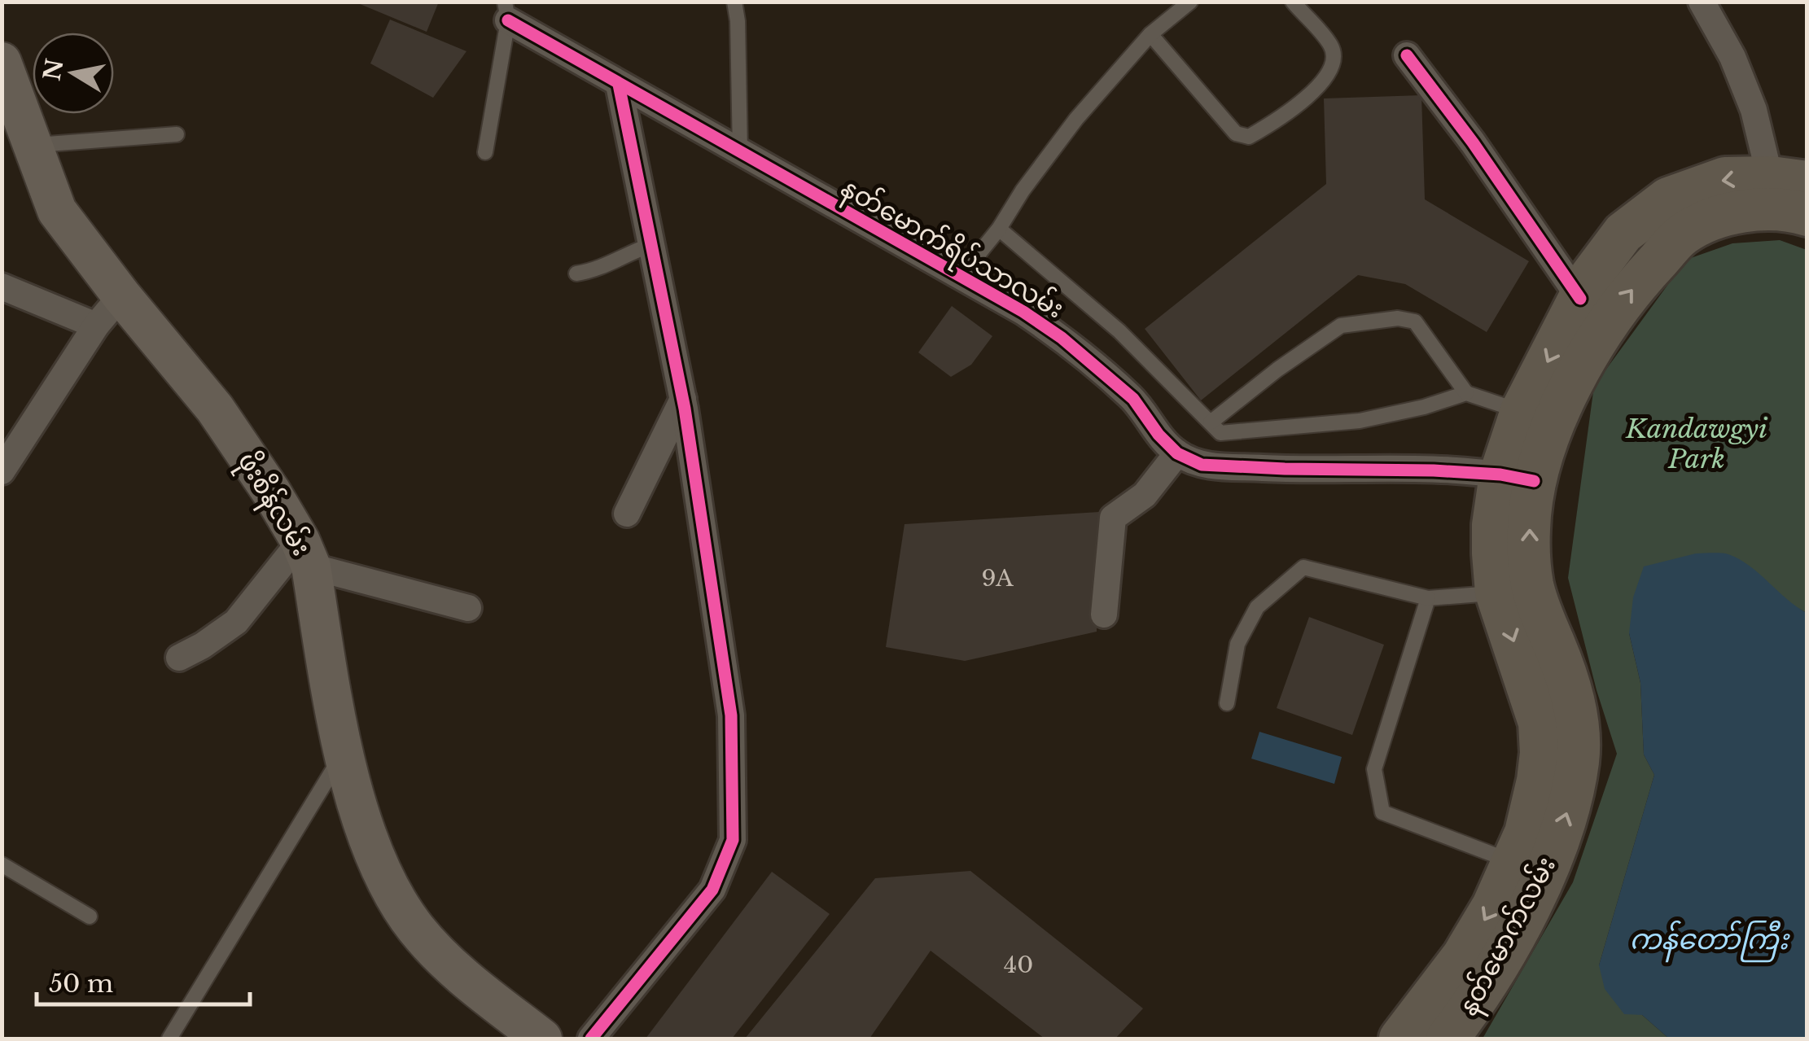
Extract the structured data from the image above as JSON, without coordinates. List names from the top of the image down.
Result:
{
  "streets": {
    "main road": ["ဖိုးစိန်လမ်း", "နတ်မောက်လမ်း"],
    "street": ["နတ်မောက်ရိပ်သာလမ်း"]
  },
  "water": ["ကန်တော်ကြီး"],
  "parks": ["Kandawgyi Park"],
  "house_numbers": ["9A", "40"],
  "scale_bar": "50 m",
  "north": "left"
}
